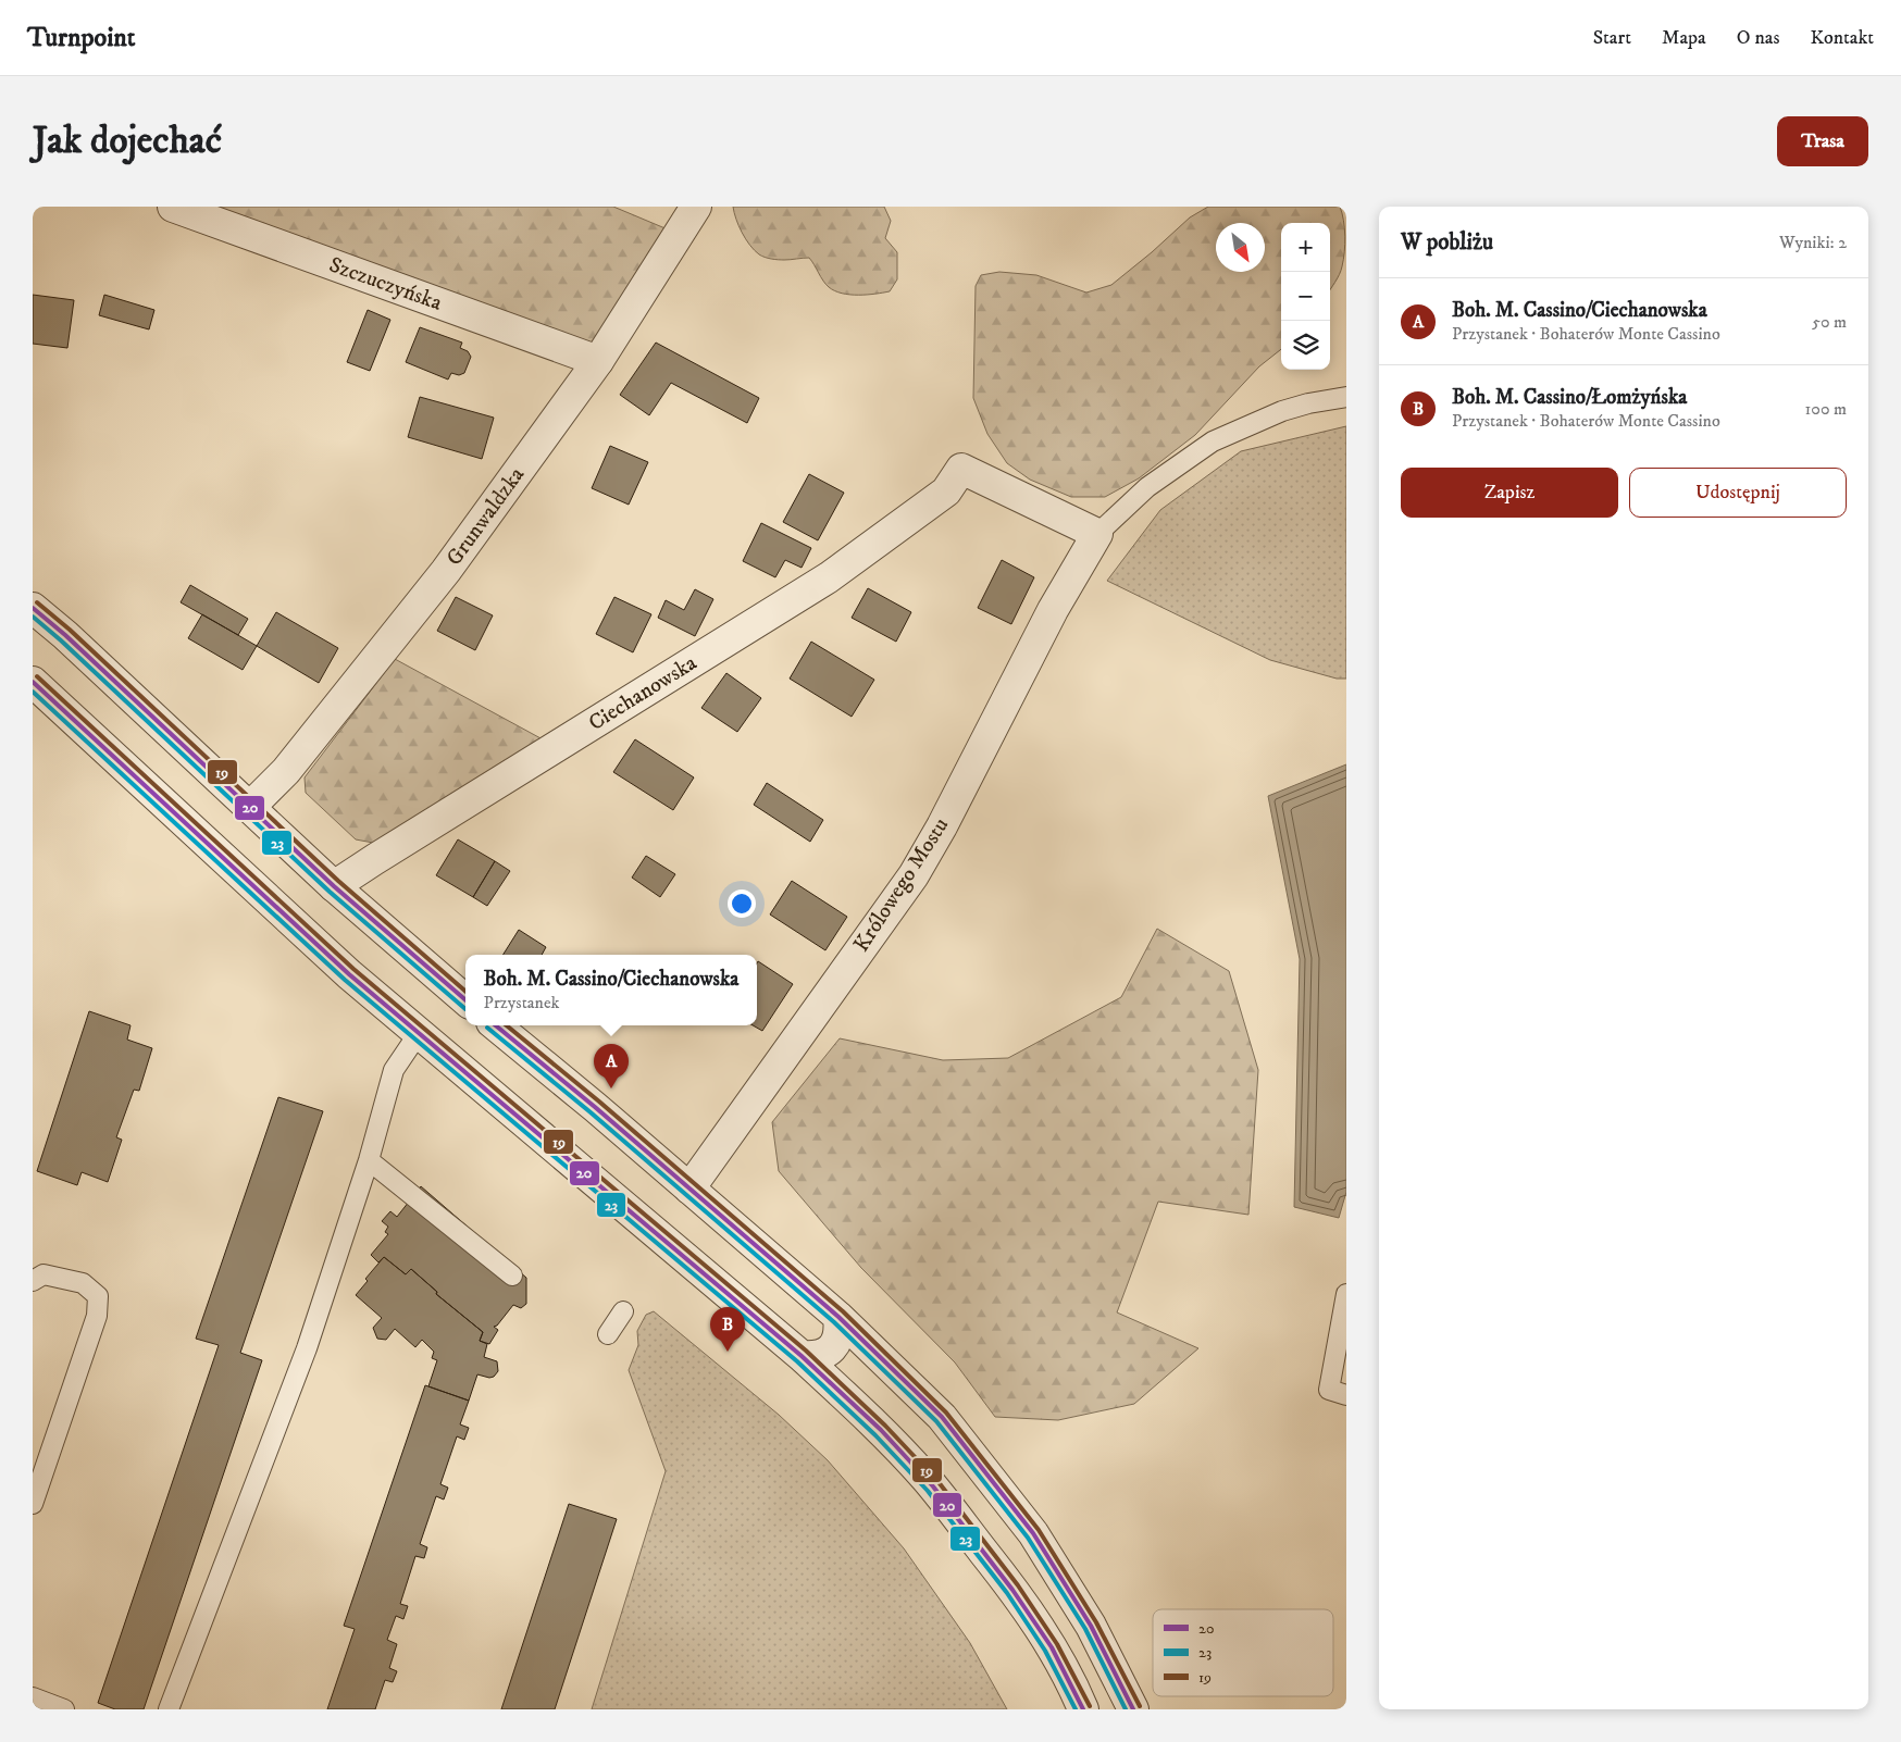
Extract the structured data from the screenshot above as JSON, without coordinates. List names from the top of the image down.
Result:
{
  "streets": {
    "street": [
      "Szczuczyńska",
      "Grunwaldzka",
      "Ciechanowska",
      "Królowego Mostu"
    ]
  },
  "crossings": [
    ["Szczuczyńska", "Grunwaldzka"],
    ["Ciechanowska", "Królowego Mostu"]
  ],
  "lines": ["transit line 19", "transit line 20", "transit line 23"],
  "legend": ["20", "23", "19"],
  "north": "bottom right",
  "page": {
    "header": "Turnpoint",
    "nav": [
      "Start",
      "Mapa",
      "O nas",
      "Kontakt"
    ],
    "buttons": [
      "Trasa",
      ["Zapisz", "Udostępnij"]
    ],
    "title": "Jak dojechać",
    "heading": ["W pobliżu", "Wyniki: 2"],
    "map_buttons": ["+", "−"],
    "list": [
      {
        "mark": "A",
        "name": "Boh. M. Cassino/Ciechanowska",
        "note": "Przystanek · Bohaterów Monte Cassino",
        "value": "50 m"
      },
      {
        "mark": "B",
        "name": "Boh. M. Cassino/Łomżyńska",
        "note": "Przystanek · Bohaterów Monte Cassino",
        "value": "100 m"
      }
    ],
    "popup": ["Boh. M. Cassino/Ciechanowska", "Przystanek"],
    "pins": ["A", "B"]
  }
}
